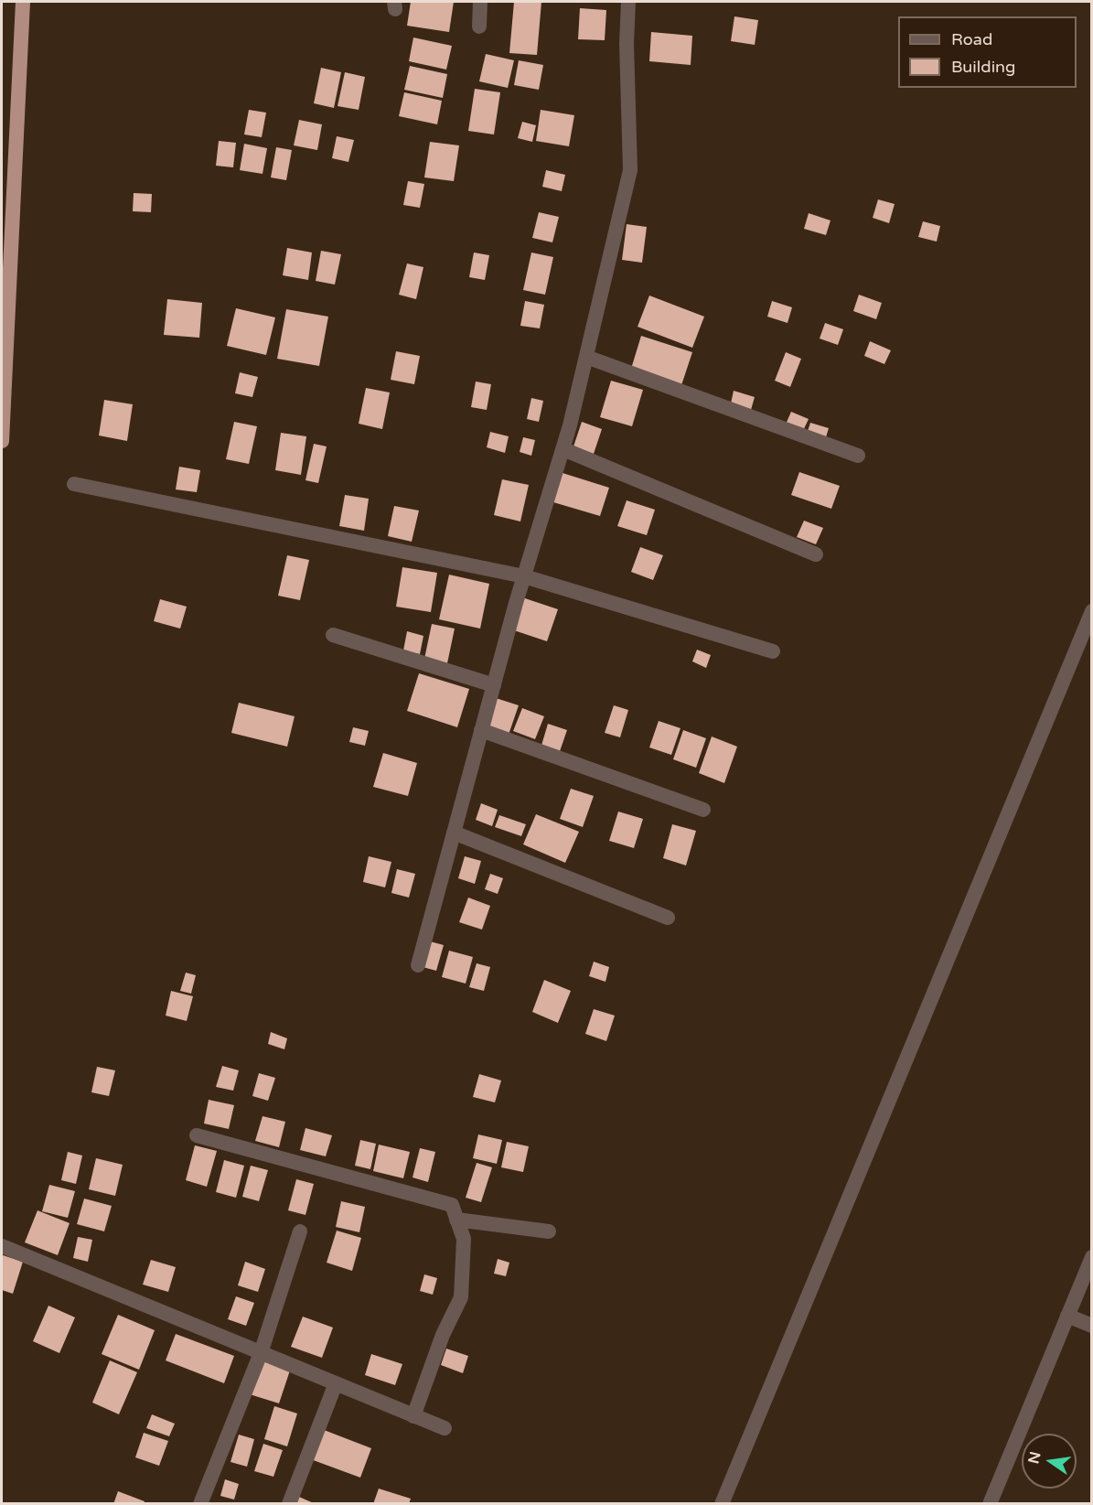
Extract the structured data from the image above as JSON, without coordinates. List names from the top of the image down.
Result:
{
  "legend": ["Road", "Building"],
  "north": "left"
}
